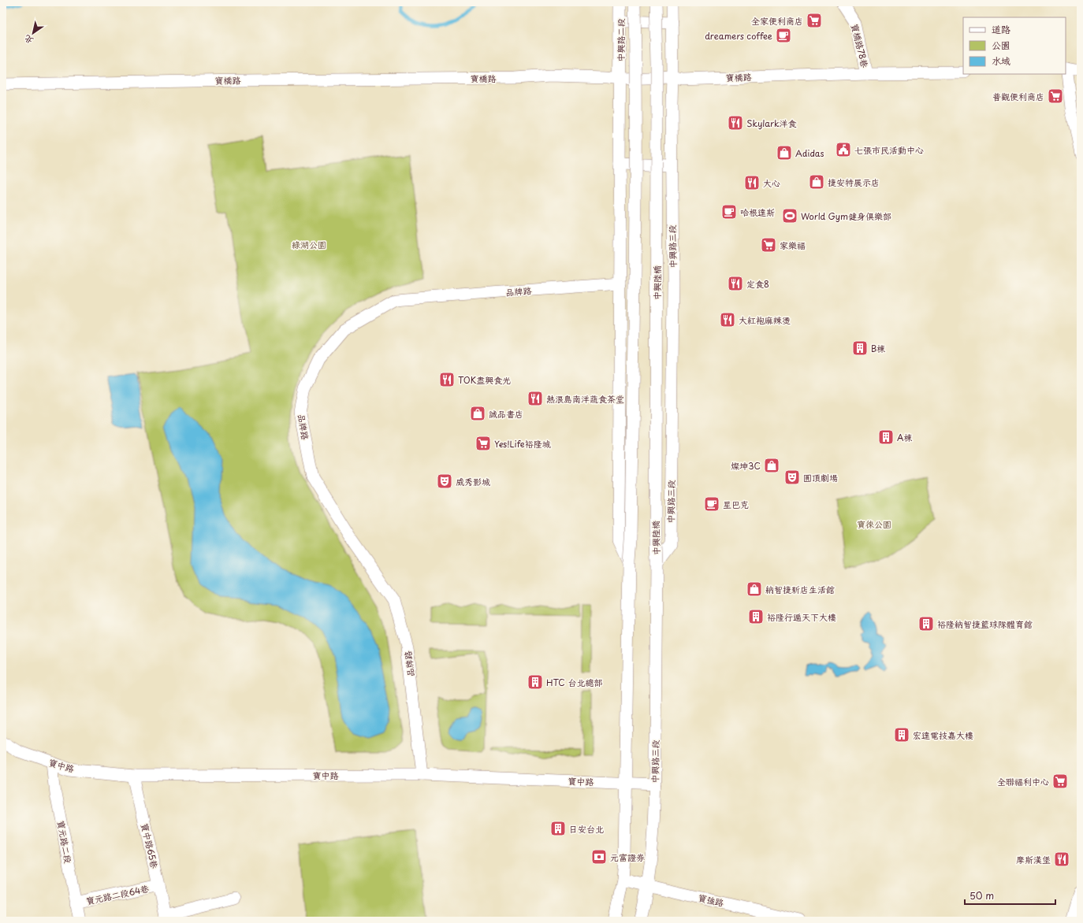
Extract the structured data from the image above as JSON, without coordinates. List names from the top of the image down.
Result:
{
  "streets": {
    "street": [
      "中興路二段",
      "寶橋路78巷",
      "寶橋路",
      "中興路三段",
      "中興陸橋",
      "品牌路",
      "寶中路",
      "寶元路二段",
      "寶中路65巷",
      "寶元路二段64巷",
      "寶強路"
    ]
  },
  "crossings": [
    ["中興路二段", "寶橋路"],
    ["寶橋路78巷", "寶橋路"],
    ["寶橋路", "中興路三段"],
    ["中興路三段", "中興陸橋"],
    ["中興路三段", "寶中路"],
    ["中興路三段", "寶強路"],
    ["品牌路", "寶中路"],
    ["寶中路", "寶元路二段"],
    ["寶中路", "寶中路65巷"],
    ["寶元路二段", "寶元路二段64巷"],
    ["寶中路65巷", "寶元路二段64巷"]
  ],
  "parks": ["綠湖公園", "寶徠公園"],
  "places": {
    "supermarket": [
      "全家便利商店",
      "普觀便利商店",
      "家樂福",
      "Yes!Life裕隆城",
      "全聯福利中心"
    ],
    "cafe": ["dreamers coffee", "哈根達斯", "星巴克"],
    "restaurant": [
      "Skylark洋食",
      "大心",
      "定食8",
      "大紅袍麻辣燙",
      "TOK盡興食光",
      "熱浪島南洋蔬食茶堂",
      "摩斯漢堡"
    ],
    "public building": ["七張市民活動中心"],
    "shop": [
      "Adidas",
      "捷安特展示店",
      "誠品書店",
      "燦坤3C",
      "納智捷新店生活館"
    ],
    "sports": ["World Gym健身俱樂部"],
    "building": [
      "B棟",
      "A棟",
      "裕隆行遍天下大樓",
      "裕隆納智捷籃球隊體育館",
      "HTC 台北總部",
      "宏達電技嘉大樓",
      "日安台北"
    ],
    "theatre": ["圓頂劇場", "威秀影城"],
    "bank": ["元富證券"]
  },
  "legend": ["道路", "公園", "水域"],
  "scale_bar": "50 m",
  "north": "bottom left"
}
